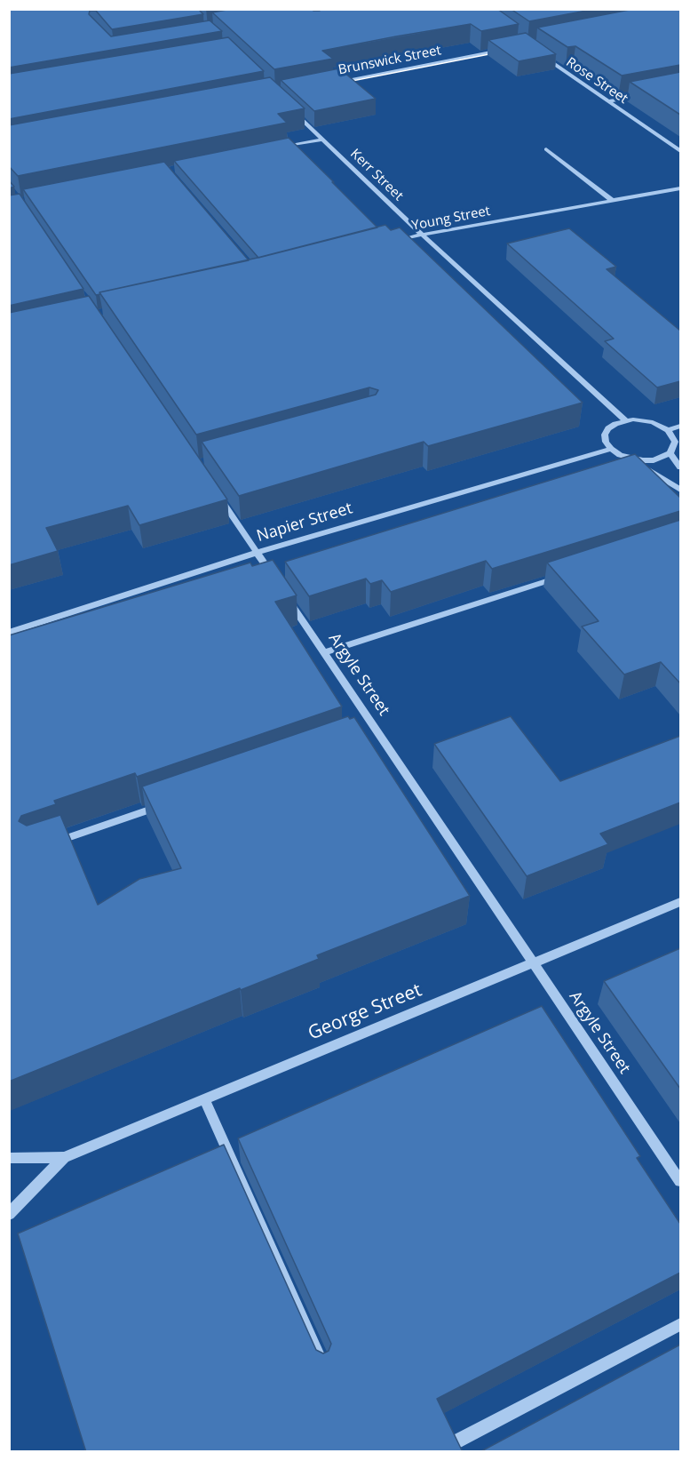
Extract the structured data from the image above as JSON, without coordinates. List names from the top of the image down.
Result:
{
  "streets": {
    "street": [
      "Brunswick Street",
      "Rose Street",
      "Kerr Street",
      "Young Street",
      "Napier Street",
      "Argyle Street",
      "George Street"
    ]
  },
  "crossings": [
    ["Kerr Street", "Young Street"],
    ["Kerr Street", "Napier Street"],
    ["Argyle Street", "George Street"]
  ]
}
